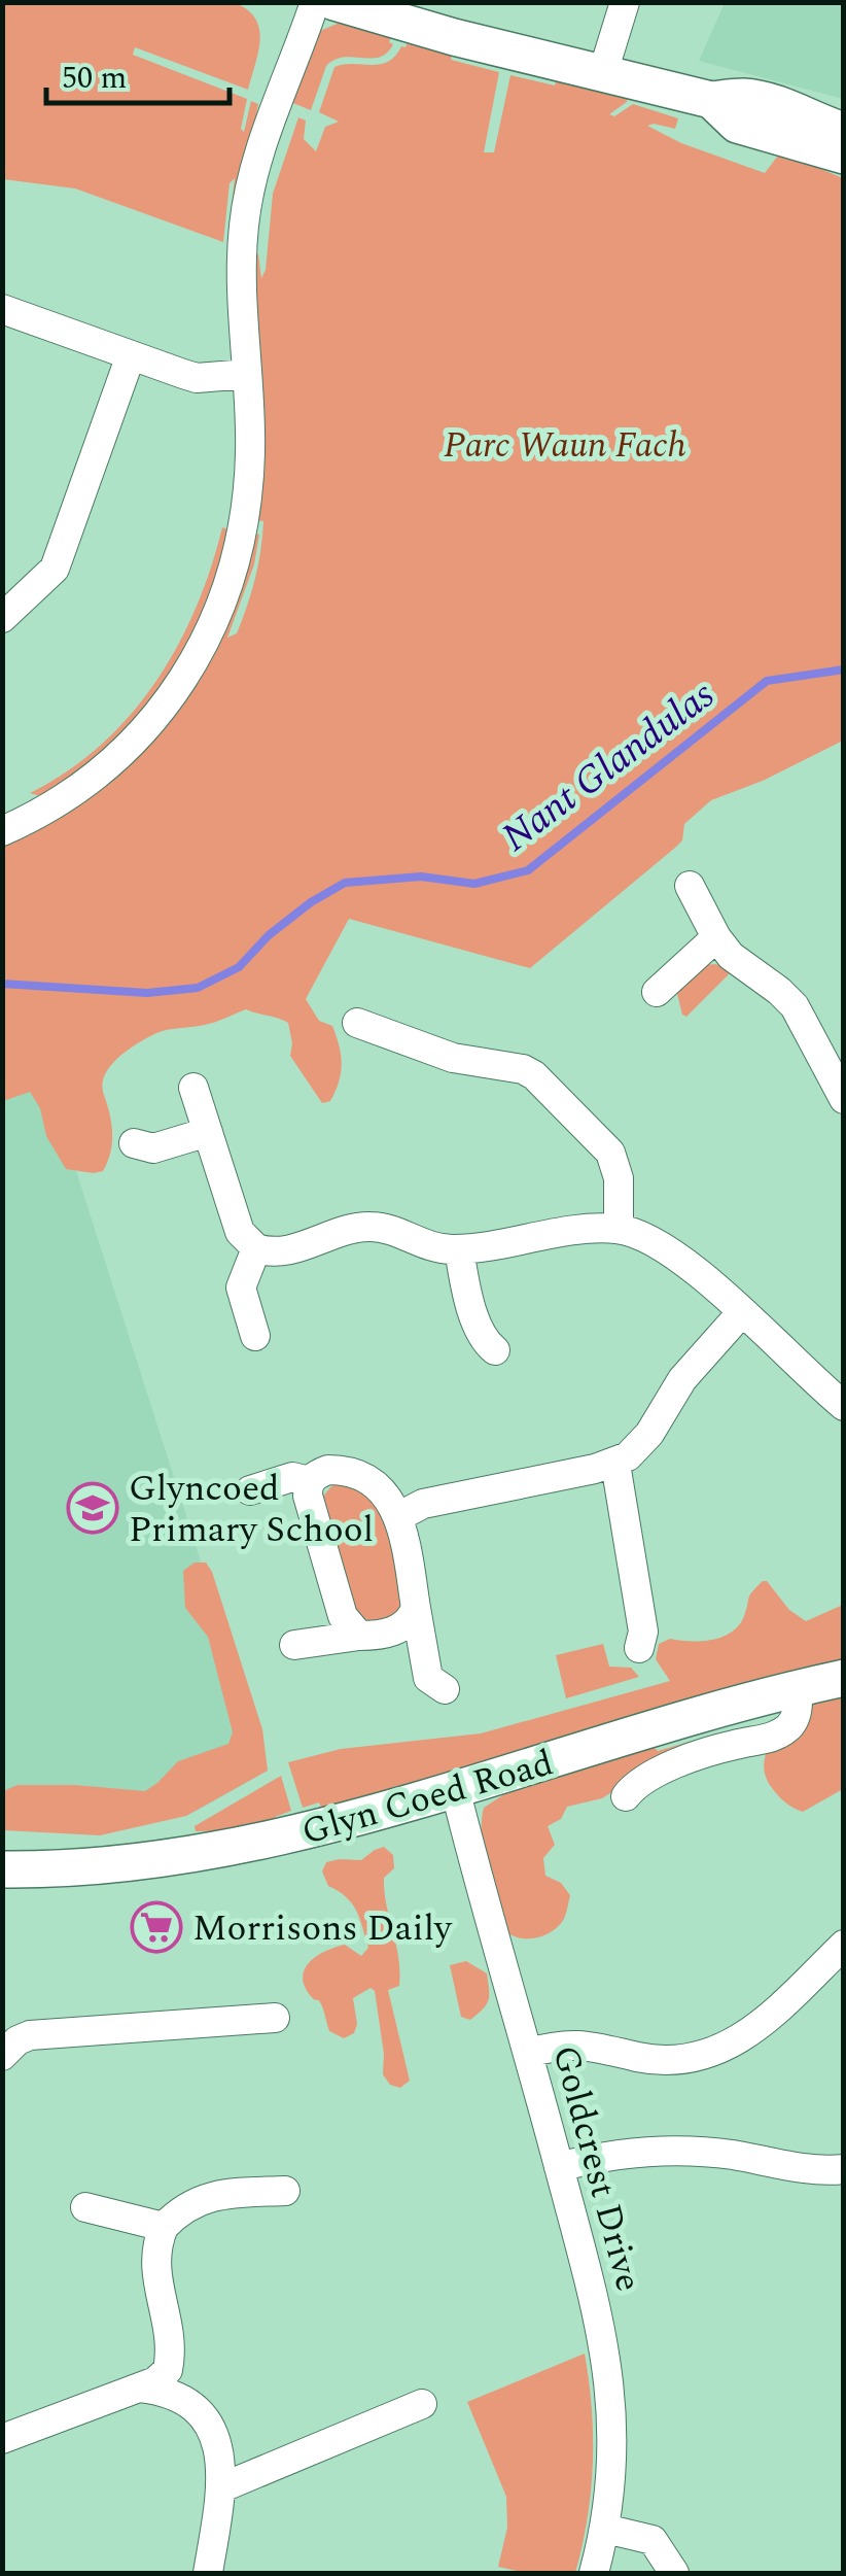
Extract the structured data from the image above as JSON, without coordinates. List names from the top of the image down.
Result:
{
  "streets": {
    "street": ["Glyn Coed Road", "Goldcrest Drive"]
  },
  "crossings": [
    ["Glyn Coed Road", "Goldcrest Drive"]
  ],
  "water": ["Nant Glandulas"],
  "parks": ["Parc Waun Fach"],
  "places": {
    "school or university": ["Glyncoed Primary School"],
    "supermarket": ["Morrisons Daily"]
  },
  "scale_bar": "50 m"
}
